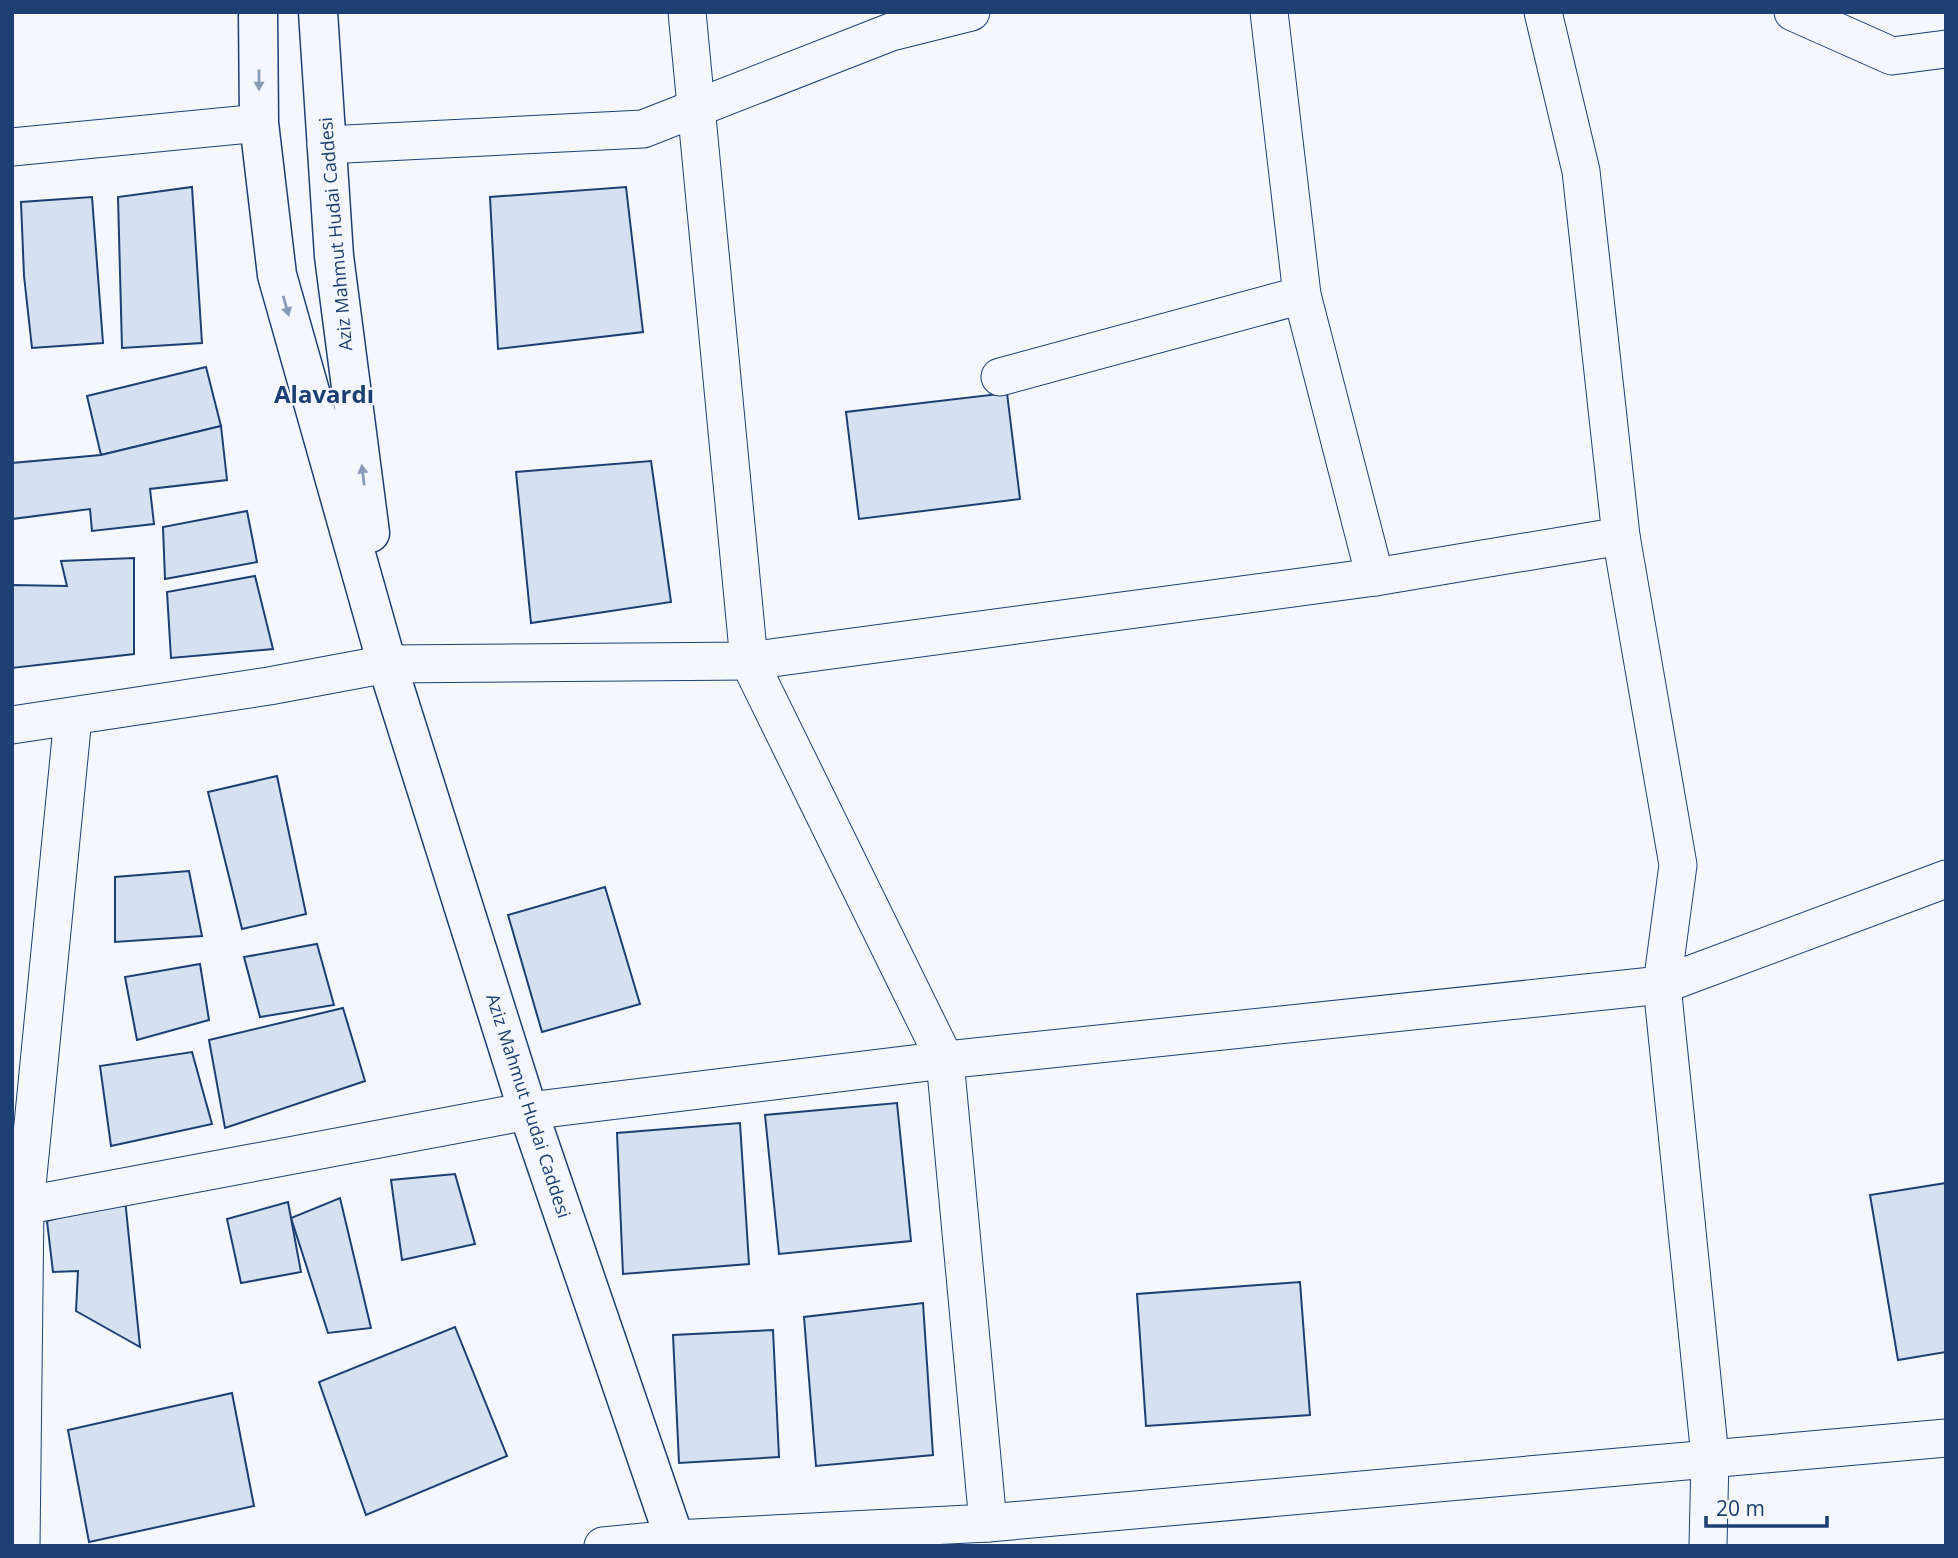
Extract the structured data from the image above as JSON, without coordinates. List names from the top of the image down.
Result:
{
  "streets": {
    "street": ["Aziz Mahmut Hudai Caddesi"]
  },
  "districts": ["Alavardı"],
  "scale_bar": "20 m"
}
